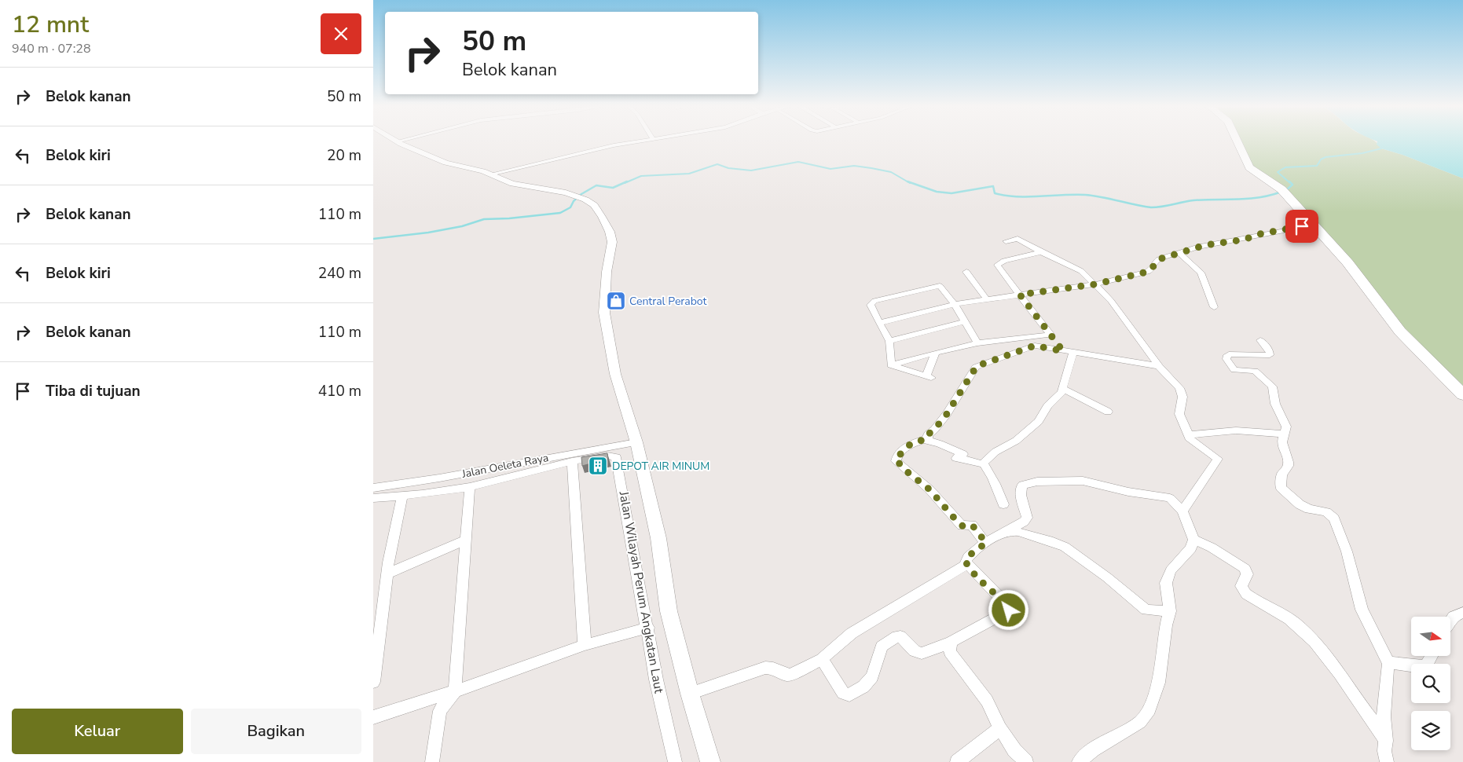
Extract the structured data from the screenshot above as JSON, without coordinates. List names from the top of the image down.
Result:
{
  "streets": {
    "street": ["Jalan Oeleta Raya", "Jalan Wilayah Perum Angkatan Laut"]
  },
  "places": {
    "shop": ["Central Perabot"],
    "building": ["DEPOT AIR MINUM"]
  },
  "north": "right",
  "page": {
    "heading": ["12 mnt", "940 m · 07:28"],
    "turn": ["50 m", "Belok kanan"],
    "list": [
      {
        "name": "Belok kanan",
        "value": "50 m"
      },
      {
        "name": "Belok kiri",
        "value": "20 m"
      },
      {
        "name": "Belok kanan",
        "value": "110 m"
      },
      {
        "name": "Belok kiri",
        "value": "240 m"
      },
      {
        "name": "Belok kanan",
        "value": "110 m"
      },
      {
        "name": "Tiba di tujuan",
        "value": "410 m"
      }
    ],
    "buttons": ["Keluar", "Bagikan"]
  }
}
